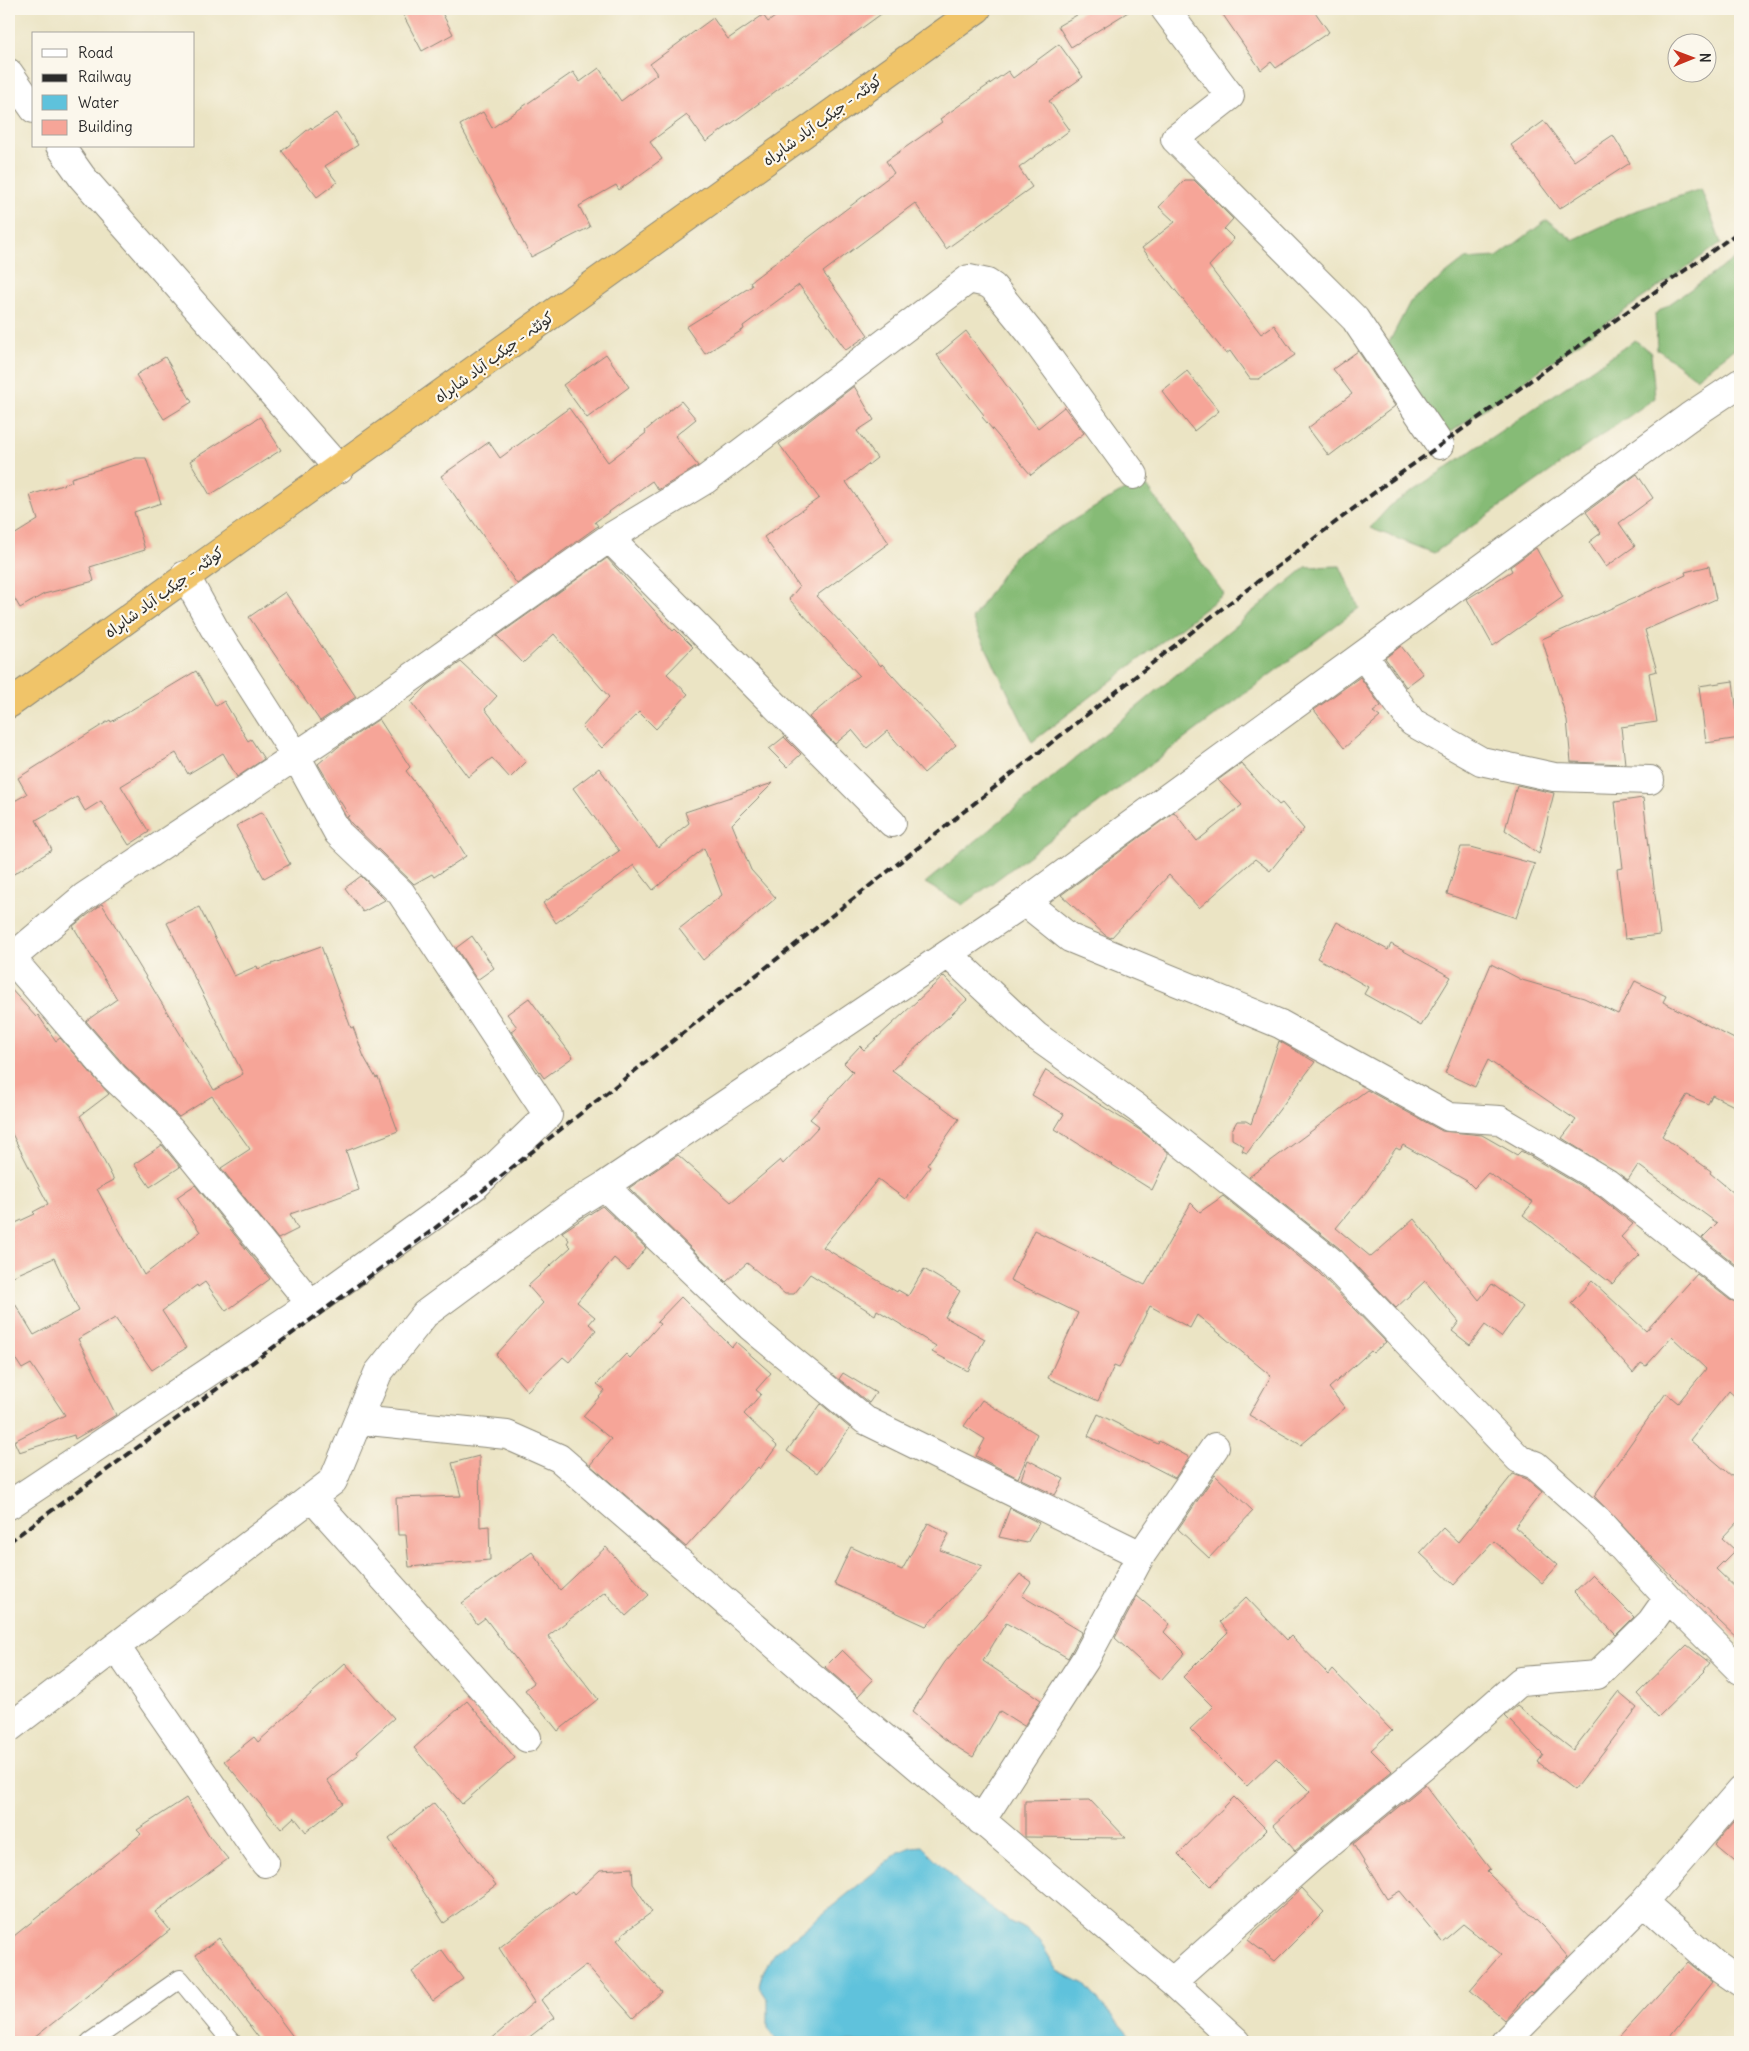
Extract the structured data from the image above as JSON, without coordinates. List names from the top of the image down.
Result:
{
  "streets": {
    "highway": ["کوئٹہ - جیکب آباد شاہراہ"]
  },
  "legend": [
    "Road",
    "Railway",
    "Water",
    "Building"
  ],
  "north": "right"
}
